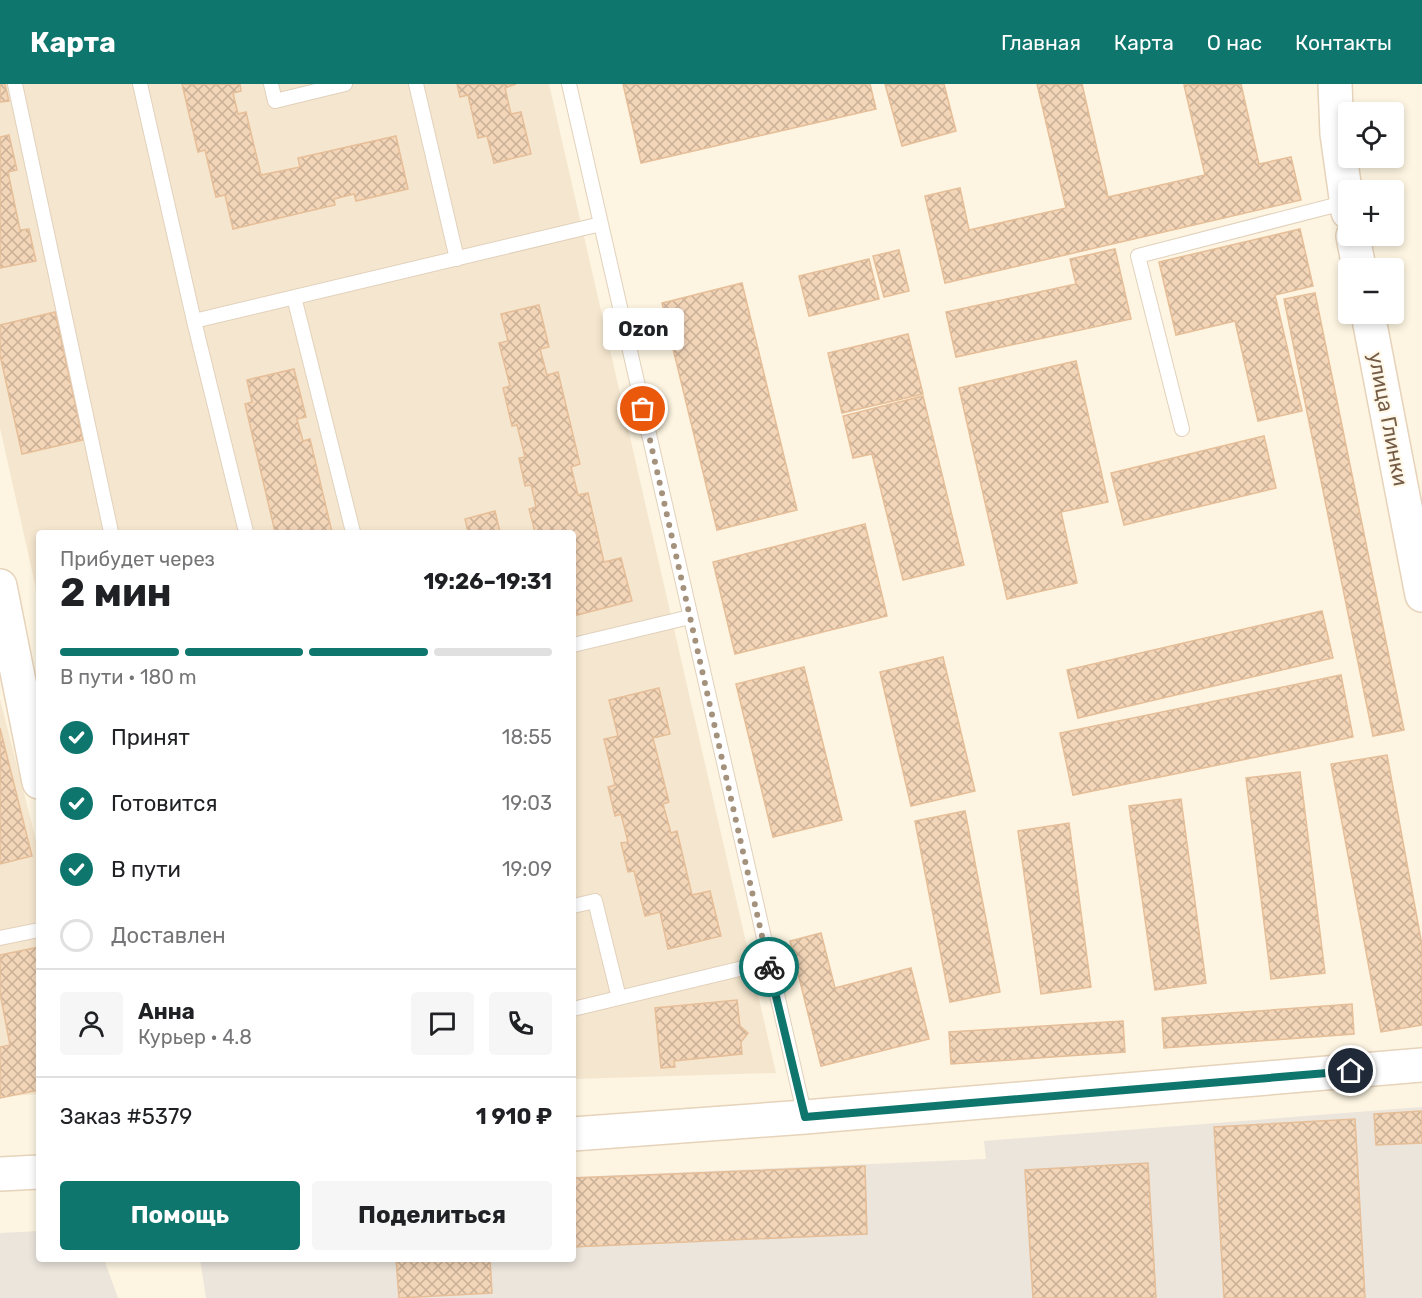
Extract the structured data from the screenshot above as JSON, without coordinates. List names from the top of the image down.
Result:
{
  "streets": {
    "street": ["улица Глинки"]
  },
  "places": ["Ozon"],
  "page": {
    "header": "Карта",
    "nav": [
      "Главная",
      "Карта",
      "О нас",
      "Контакты"
    ],
    "map_buttons": ["+", "−"],
    "bubble": "Ozon",
    "heading": ["2 мин", "Прибудет через", "19:26–19:31"],
    "panel": [
      "Анна",
      "Курьер · 4.8",
      "Заказ #5379",
      "1 910 ₽"
    ],
    "bar": "В пути · 180 m",
    "list": [
      ["Принят", "18:55"],
      ["Готовится", "19:03"],
      ["В пути", "19:09"],
      "Доставлен"
    ],
    "buttons": ["Помощь", "Поделиться"]
  }
}
